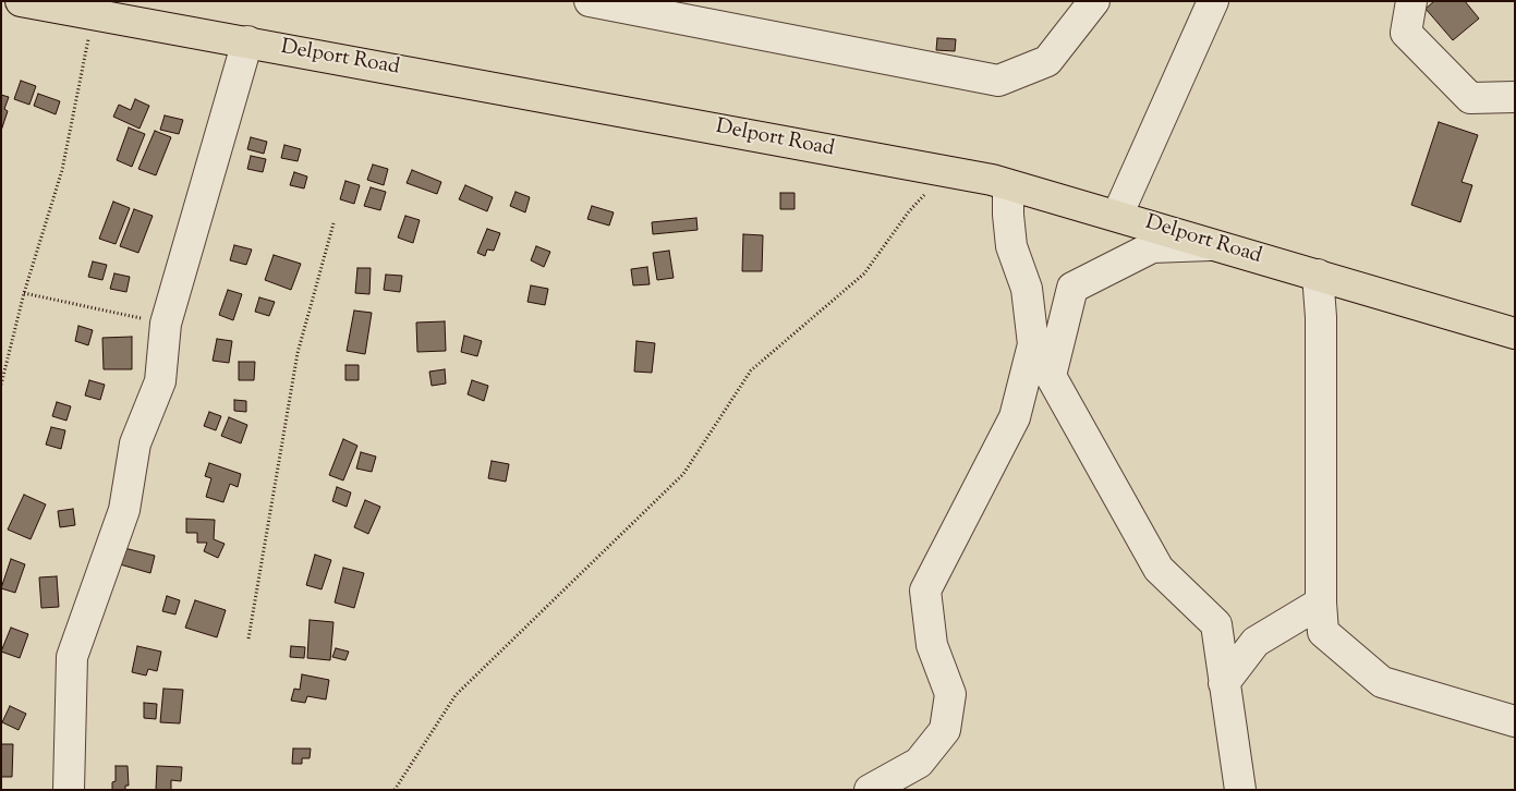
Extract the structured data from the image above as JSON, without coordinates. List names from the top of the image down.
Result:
{
  "streets": {
    "main road": ["Delport Road"]
  }
}
